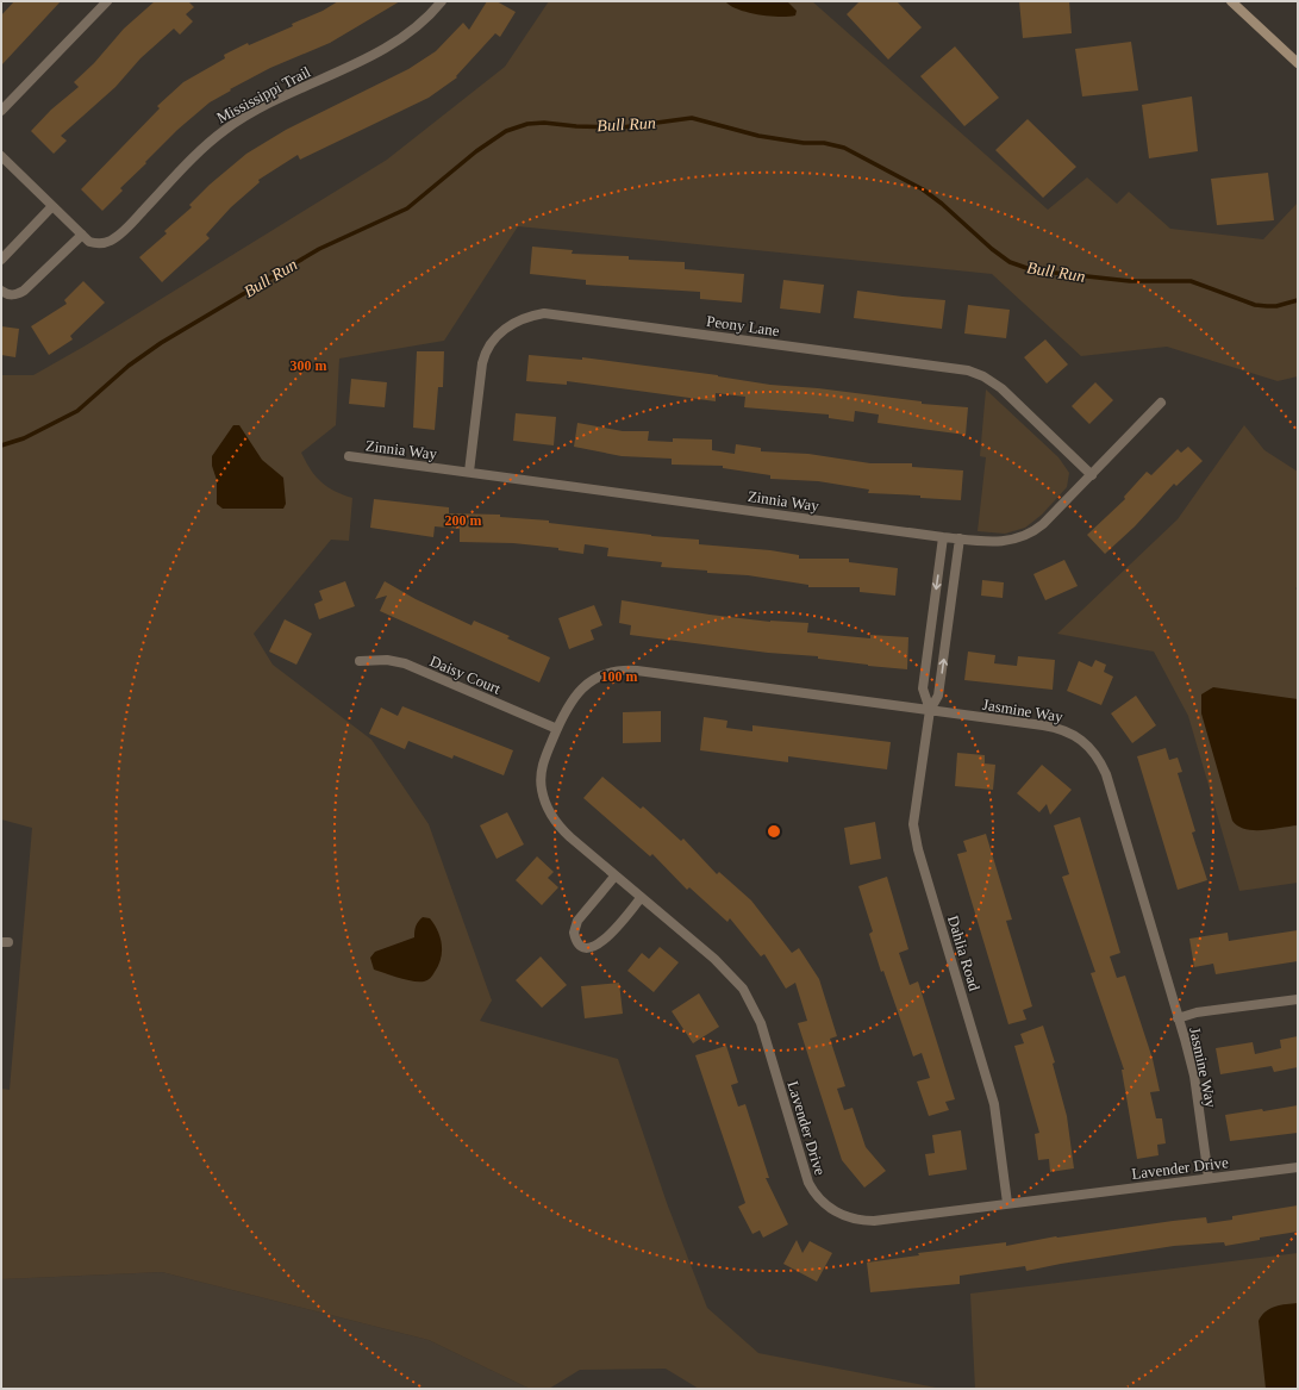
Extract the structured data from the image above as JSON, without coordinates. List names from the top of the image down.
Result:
{
  "streets": {
    "street": [
      "Mississippi Trail",
      "Peony Lane",
      "Zinnia Way",
      "Daisy Court",
      "Jasmine Way",
      "Dahlia Road",
      "Lavender Drive"
    ]
  },
  "crossings": [
    ["Peony Lane", "Zinnia Way"],
    ["Zinnia Way", "Dahlia Road"],
    ["Daisy Court", "Jasmine Way"],
    ["Daisy Court", "Lavender Drive"],
    ["Jasmine Way", "Dahlia Road"],
    ["Jasmine Way", "Lavender Drive"],
    ["Dahlia Road", "Lavender Drive"]
  ],
  "water": ["Bull Run"],
  "rings": ["300 m", "200 m", "100 m"]
}
